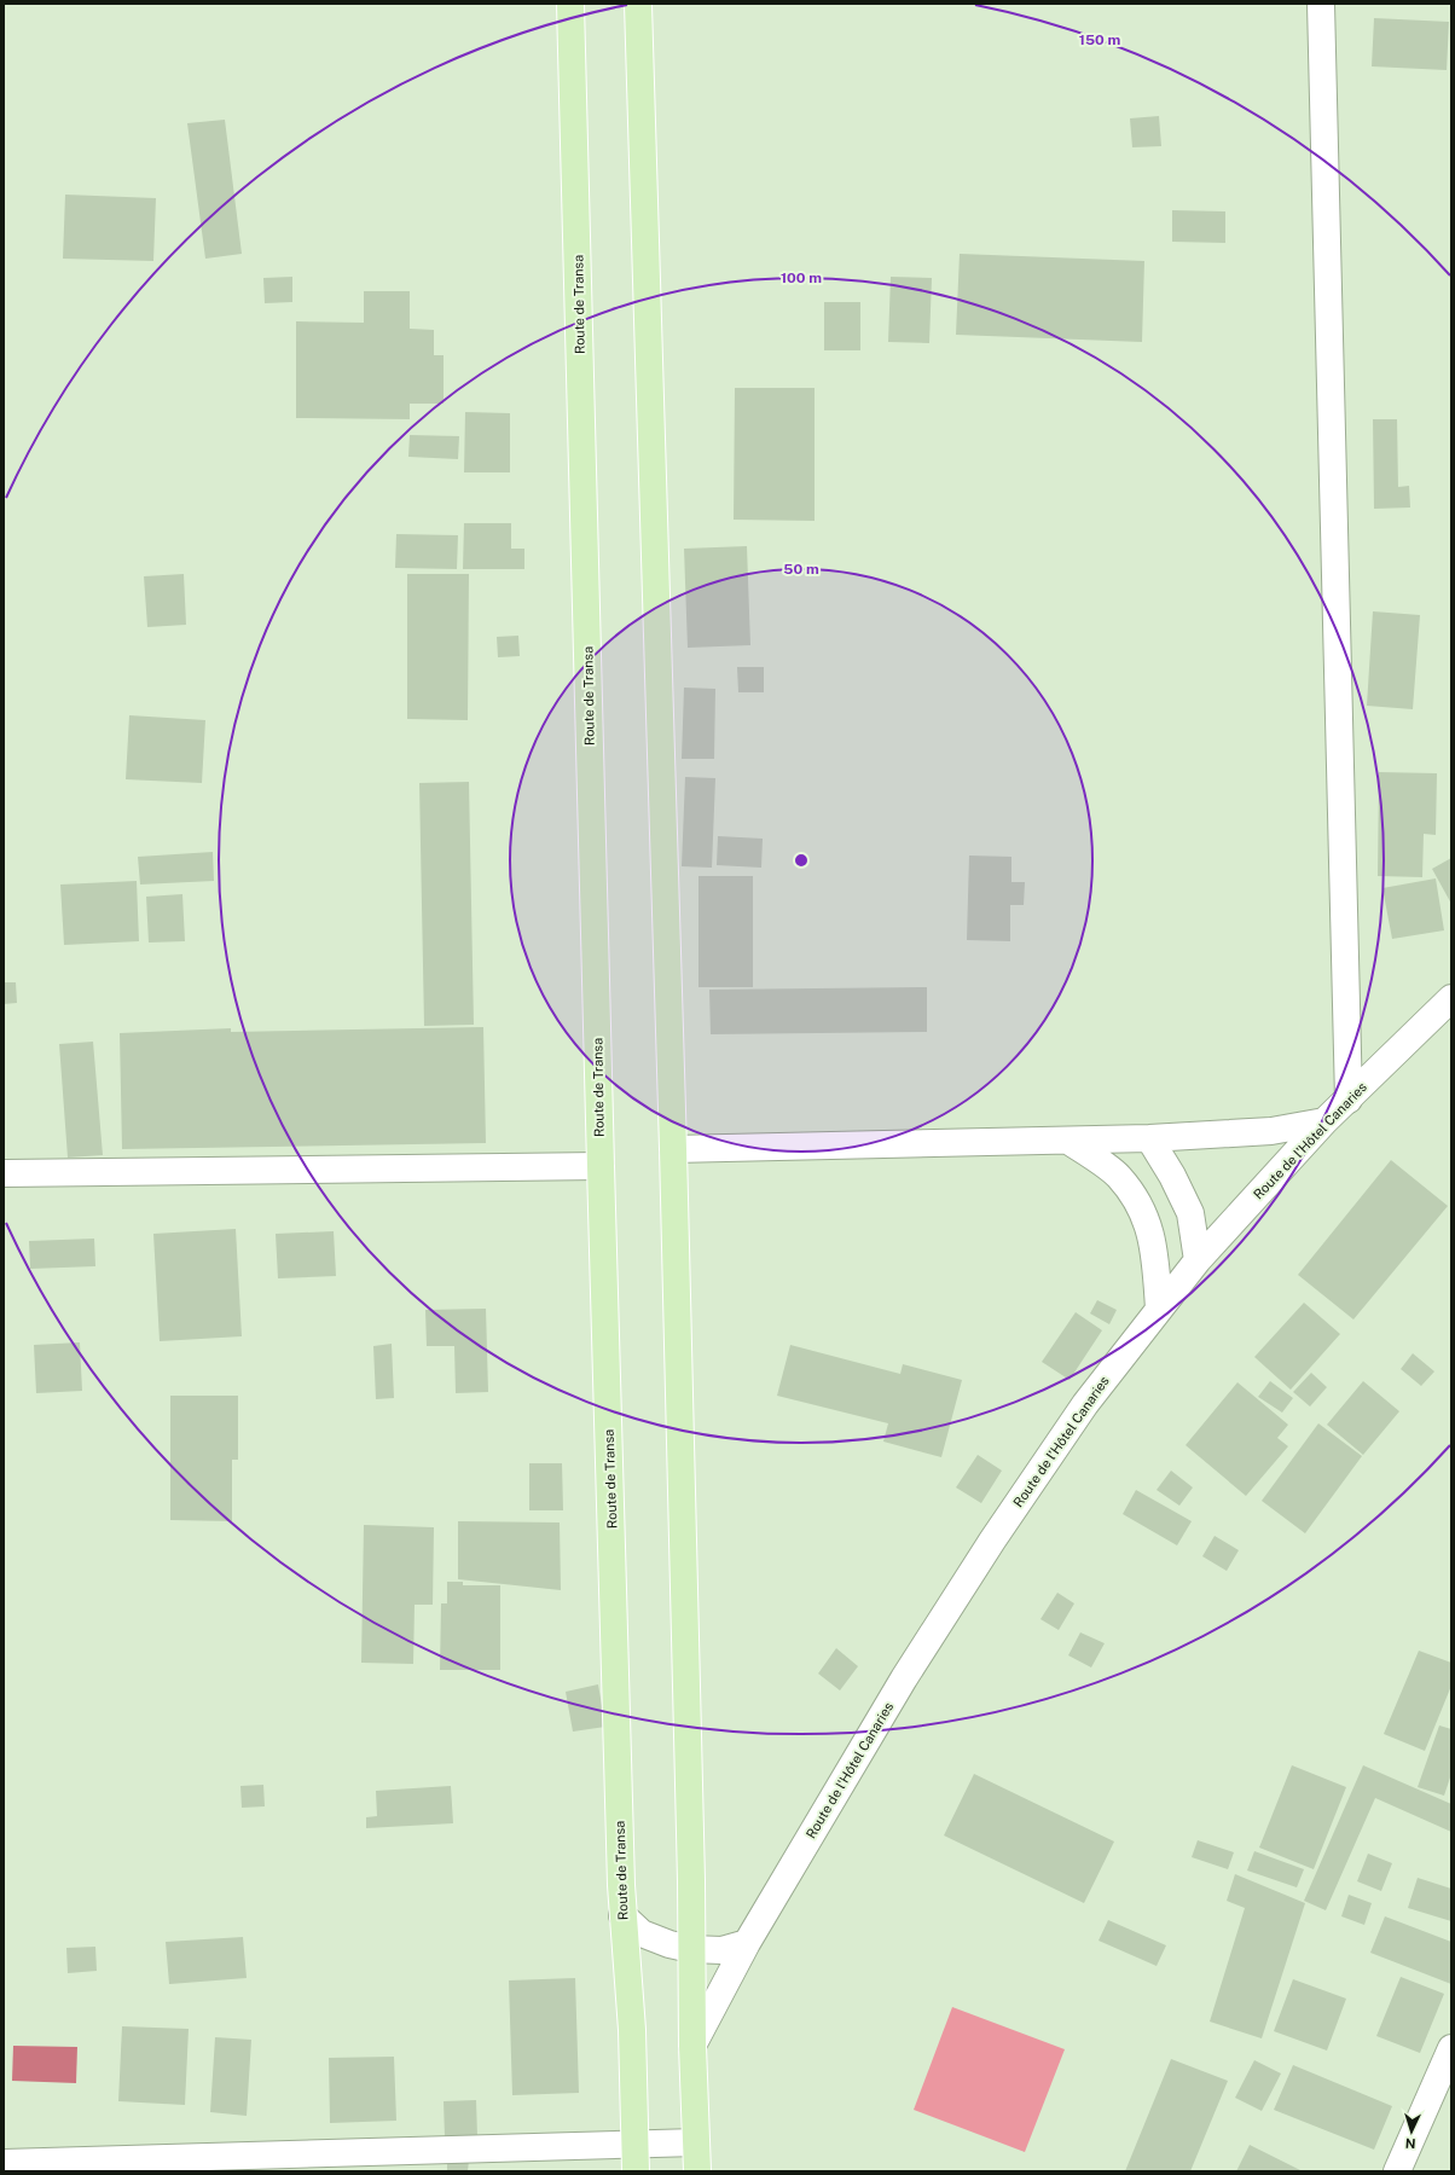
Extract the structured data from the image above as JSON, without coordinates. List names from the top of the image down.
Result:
{
  "streets": {
    "main road": ["Route de Transa"],
    "street": ["Route de l'Hôtel Canaries"]
  },
  "north": "bottom",
  "rings": ["150 m", "100 m", "50 m"]
}
